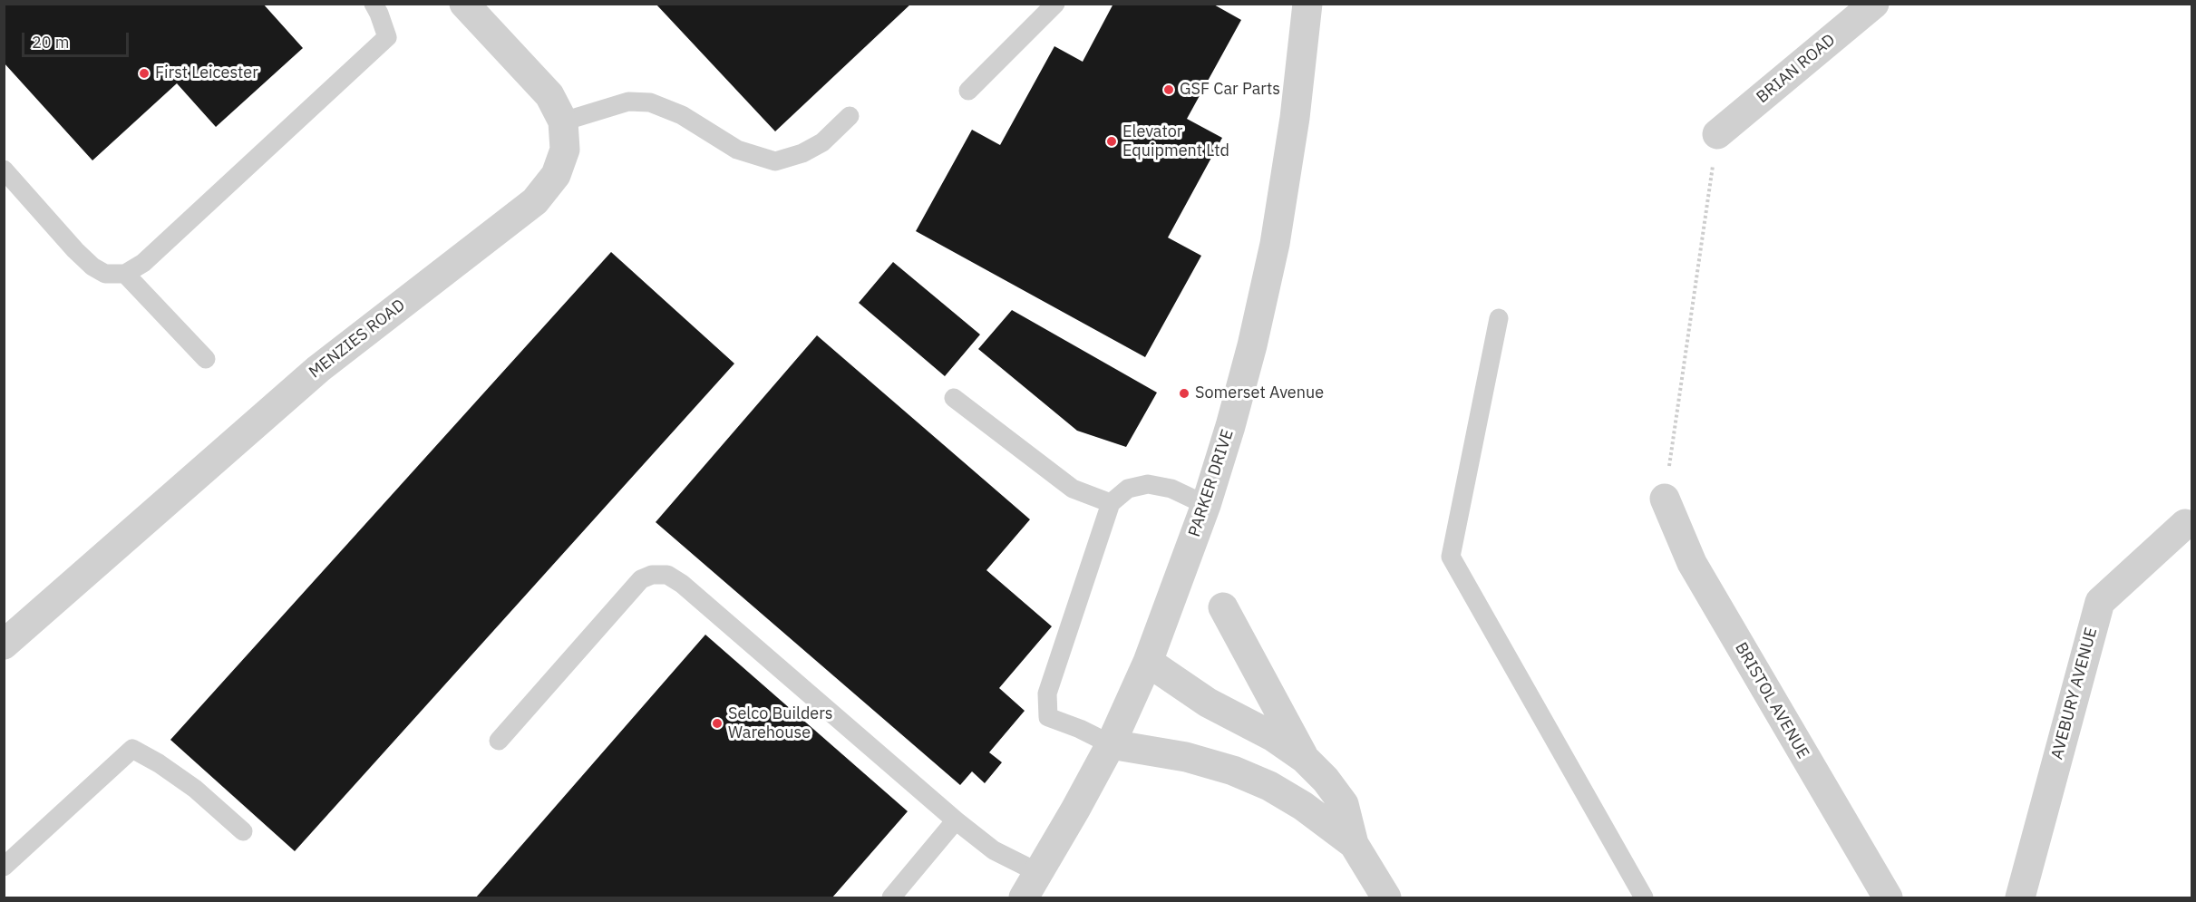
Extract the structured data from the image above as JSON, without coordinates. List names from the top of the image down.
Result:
{
  "streets": {
    "street": [
      "BRIAN ROAD",
      "MENZIES ROAD",
      "PARKER DRIVE",
      "AVEBURY AVENUE",
      "BRISTOL AVENUE"
    ]
  },
  "places": [
    "First Leicester",
    "GSF Car Parts",
    "Elevator Equipment Ltd",
    "Somerset Avenue",
    "Selco Builders Warehouse"
  ],
  "scale_bar": "20 m"
}
